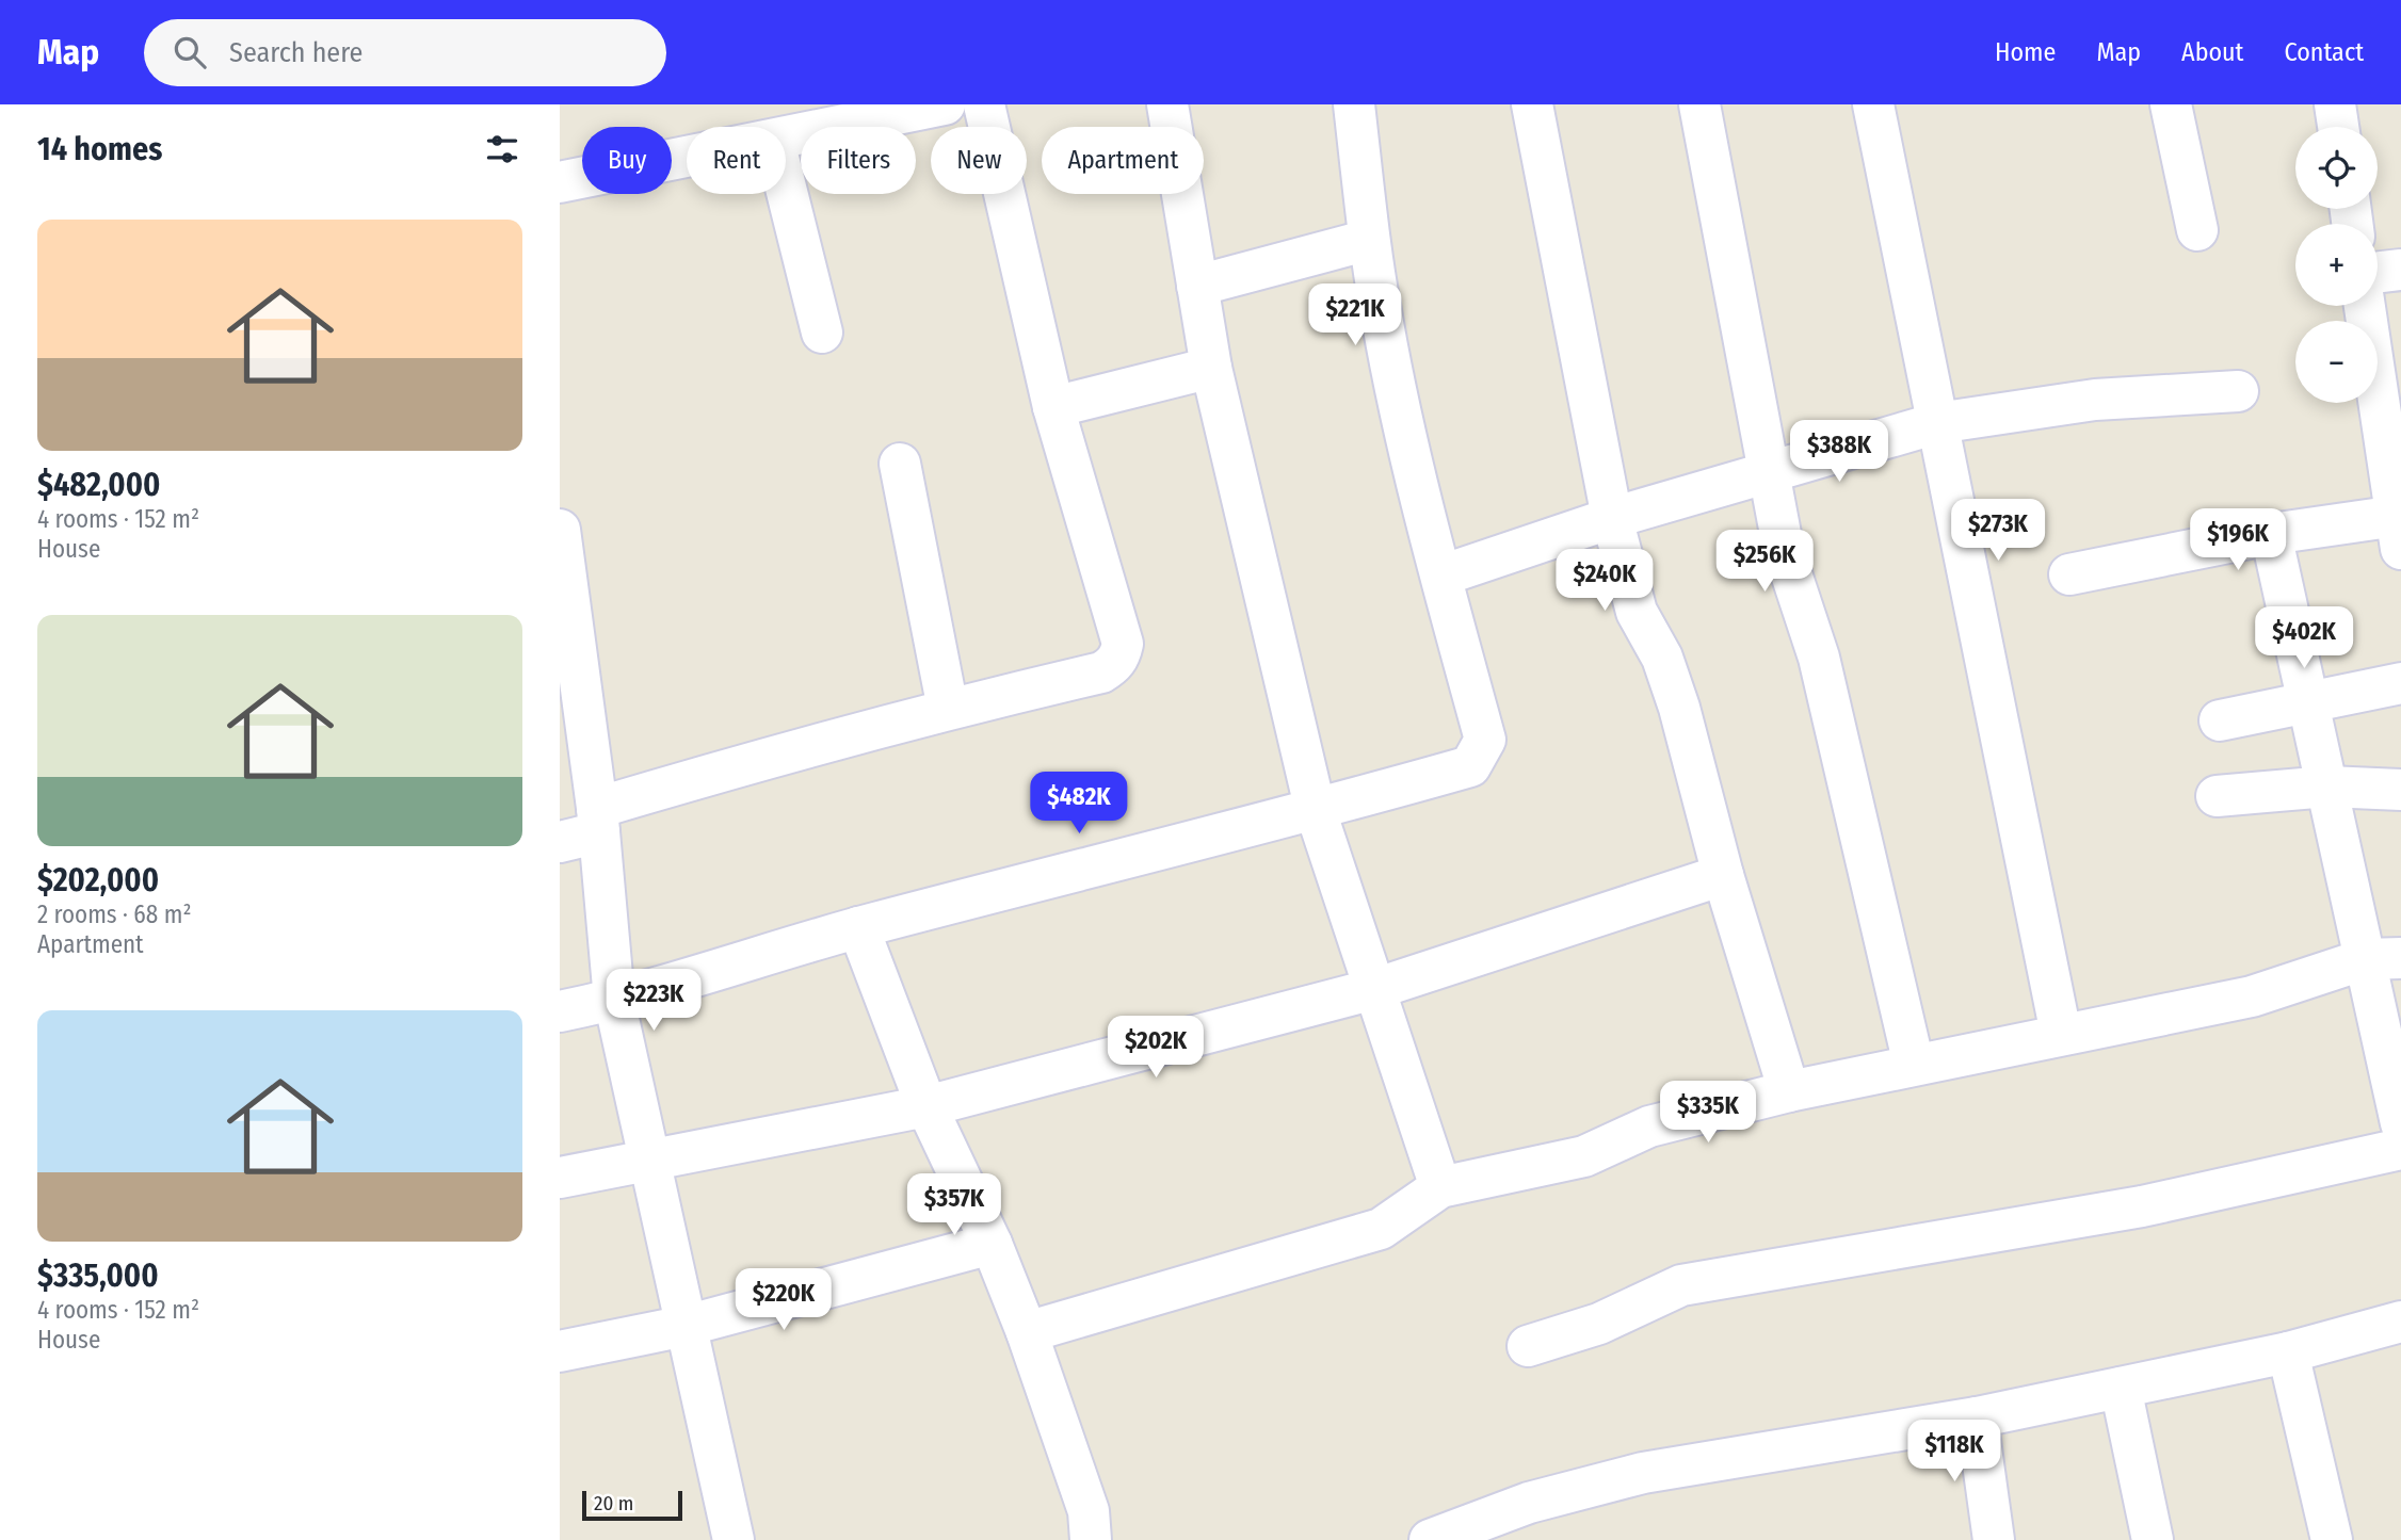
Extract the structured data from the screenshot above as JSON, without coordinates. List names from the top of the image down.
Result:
{
  "scale_bar": "20 m",
  "page": {
    "header": "Map",
    "search": "Search here",
    "nav": [
      "Home",
      "Map",
      "About",
      "Contact"
    ],
    "heading": "14 homes",
    "map_buttons": ["+", "−"],
    "chip": [
      "Buy",
      "Rent",
      "Filters",
      "New",
      "Apartment"
    ],
    "list": [
      {
        "name": "$482,000",
        "note": "4 rooms · 152 m² · House"
      },
      {
        "name": "$202,000",
        "note": "2 rooms · 68 m² · Apartment"
      },
      {
        "name": "$335,000",
        "note": "4 rooms · 152 m² · House"
      }
    ],
    "price": [
      "$221K",
      "$388K",
      "$273K",
      "$196K",
      "$256K",
      "$240K",
      "$402K",
      "$482K",
      "$223K",
      "$202K",
      "$335K",
      "$357K",
      "$220K",
      "$118K"
    ],
    "scale": "20 m"
  }
}
